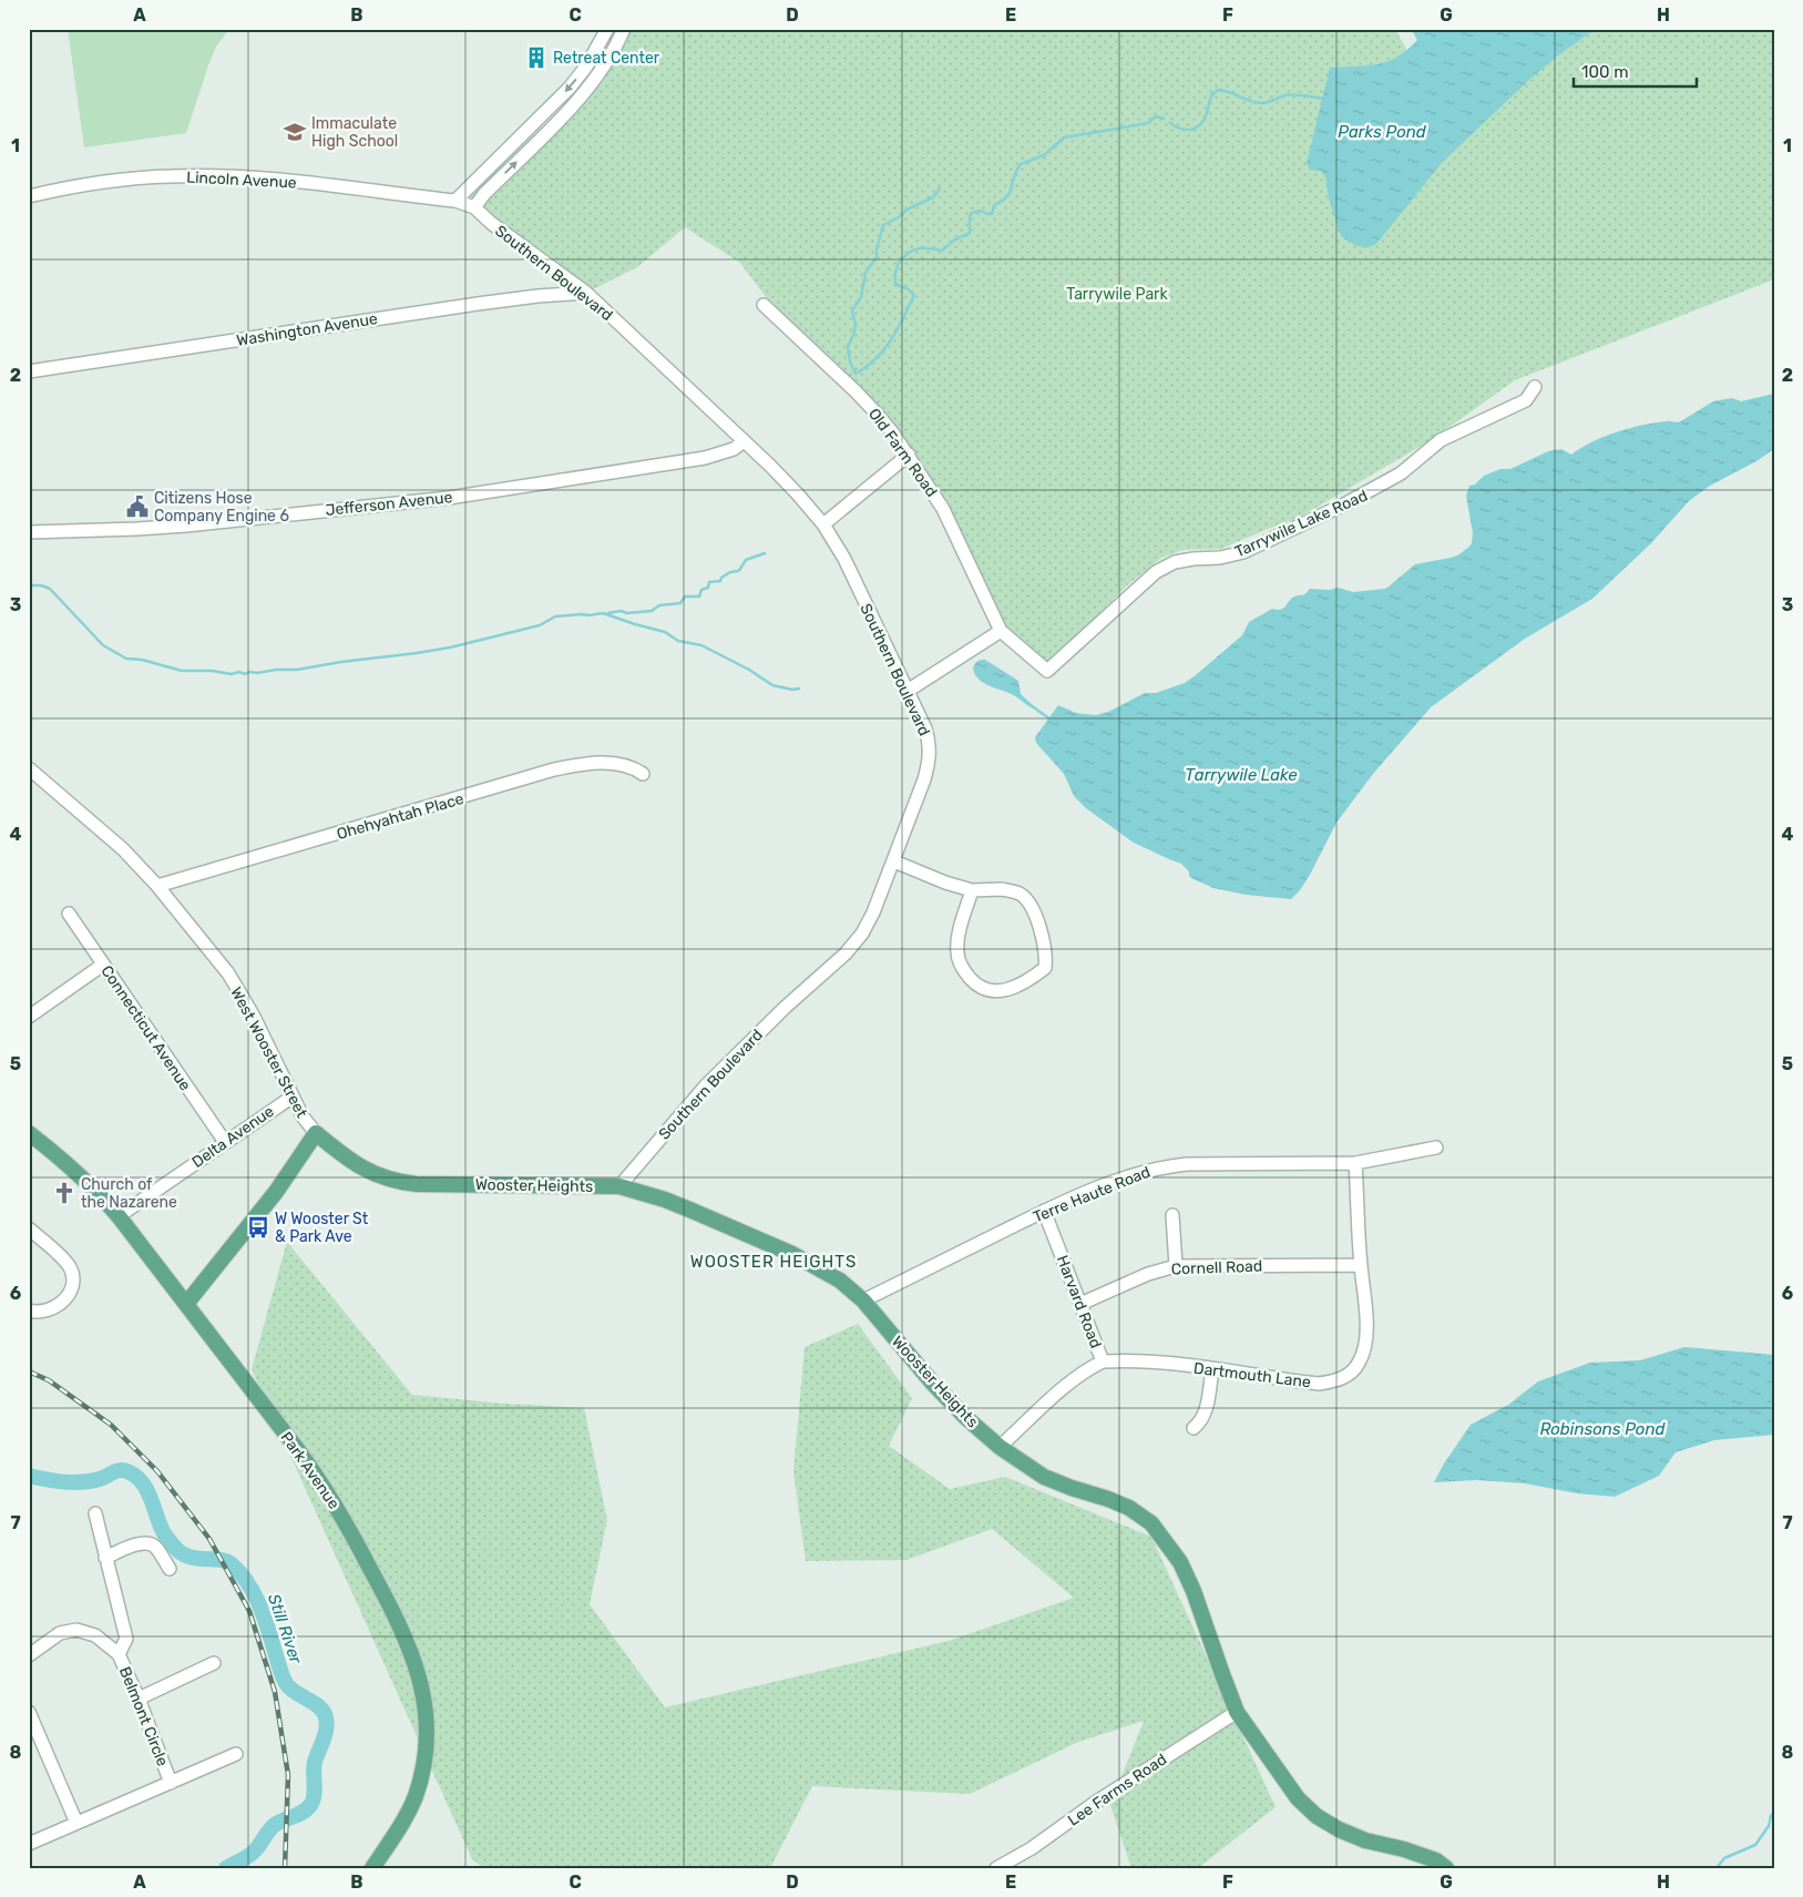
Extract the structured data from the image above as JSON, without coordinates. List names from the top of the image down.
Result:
{
  "streets": {
    "main road": ["West Wooster Street", "Wooster Heights", "Park Avenue"],
    "street": [
      "Lincoln Avenue",
      "Southern Boulevard",
      "Washington Avenue",
      "Old Farm Road",
      "Jefferson Avenue",
      "Tarrywile Lake Road",
      "Ohehyahtah Place",
      "Connecticut Avenue",
      "Delta Avenue",
      "Terre Haute Road",
      "Cornell Road",
      "Harvard Road",
      "Dartmouth Lane",
      "Belmont Circle",
      "Lee Farms Road"
    ]
  },
  "crossings": [
    ["Lincoln Avenue", "Southern Boulevard"],
    ["Southern Boulevard", "Washington Avenue"],
    ["Southern Boulevard", "Jefferson Avenue"],
    ["Southern Boulevard", "Wooster Heights"],
    ["Old Farm Road", "Tarrywile Lake Road"],
    ["Ohehyahtah Place", "West Wooster Street"],
    ["Connecticut Avenue", "Delta Avenue"],
    ["West Wooster Street", "Delta Avenue"],
    ["West Wooster Street", "Wooster Heights"],
    ["West Wooster Street", "Park Avenue"],
    ["Delta Avenue", "Park Avenue"],
    ["Wooster Heights", "Terre Haute Road"],
    ["Wooster Heights", "Harvard Road"],
    ["Wooster Heights", "Lee Farms Road"],
    ["Terre Haute Road", "Harvard Road"],
    ["Terre Haute Road", "Dartmouth Lane"],
    ["Cornell Road", "Harvard Road"],
    ["Cornell Road", "Dartmouth Lane"],
    ["Harvard Road", "Dartmouth Lane"]
  ],
  "districts": ["WOOSTER HEIGHTS"],
  "water": [
    "Parks Pond",
    "Tarrywile Lake",
    "Robinsons Pond",
    "Still River"
  ],
  "parks": ["Tarrywile Park"],
  "places": {
    "building": ["Retreat Center"],
    "school or university": ["Immaculate High School"],
    "public building": ["Citizens Hose Company Engine 6"],
    "church": ["Church of the Nazarene"],
    "bus stop": ["W Wooster St & Park Ave"]
  },
  "scale_bar": "100 m",
  "grid": {
    "columns": [
      "A",
      "B",
      "C",
      "D",
      "E",
      "F",
      "G",
      "H"
    ],
    "rows": [
      "1",
      "2",
      "3",
      "4",
      "5",
      "6",
      "7",
      "8"
    ]
  }
}
